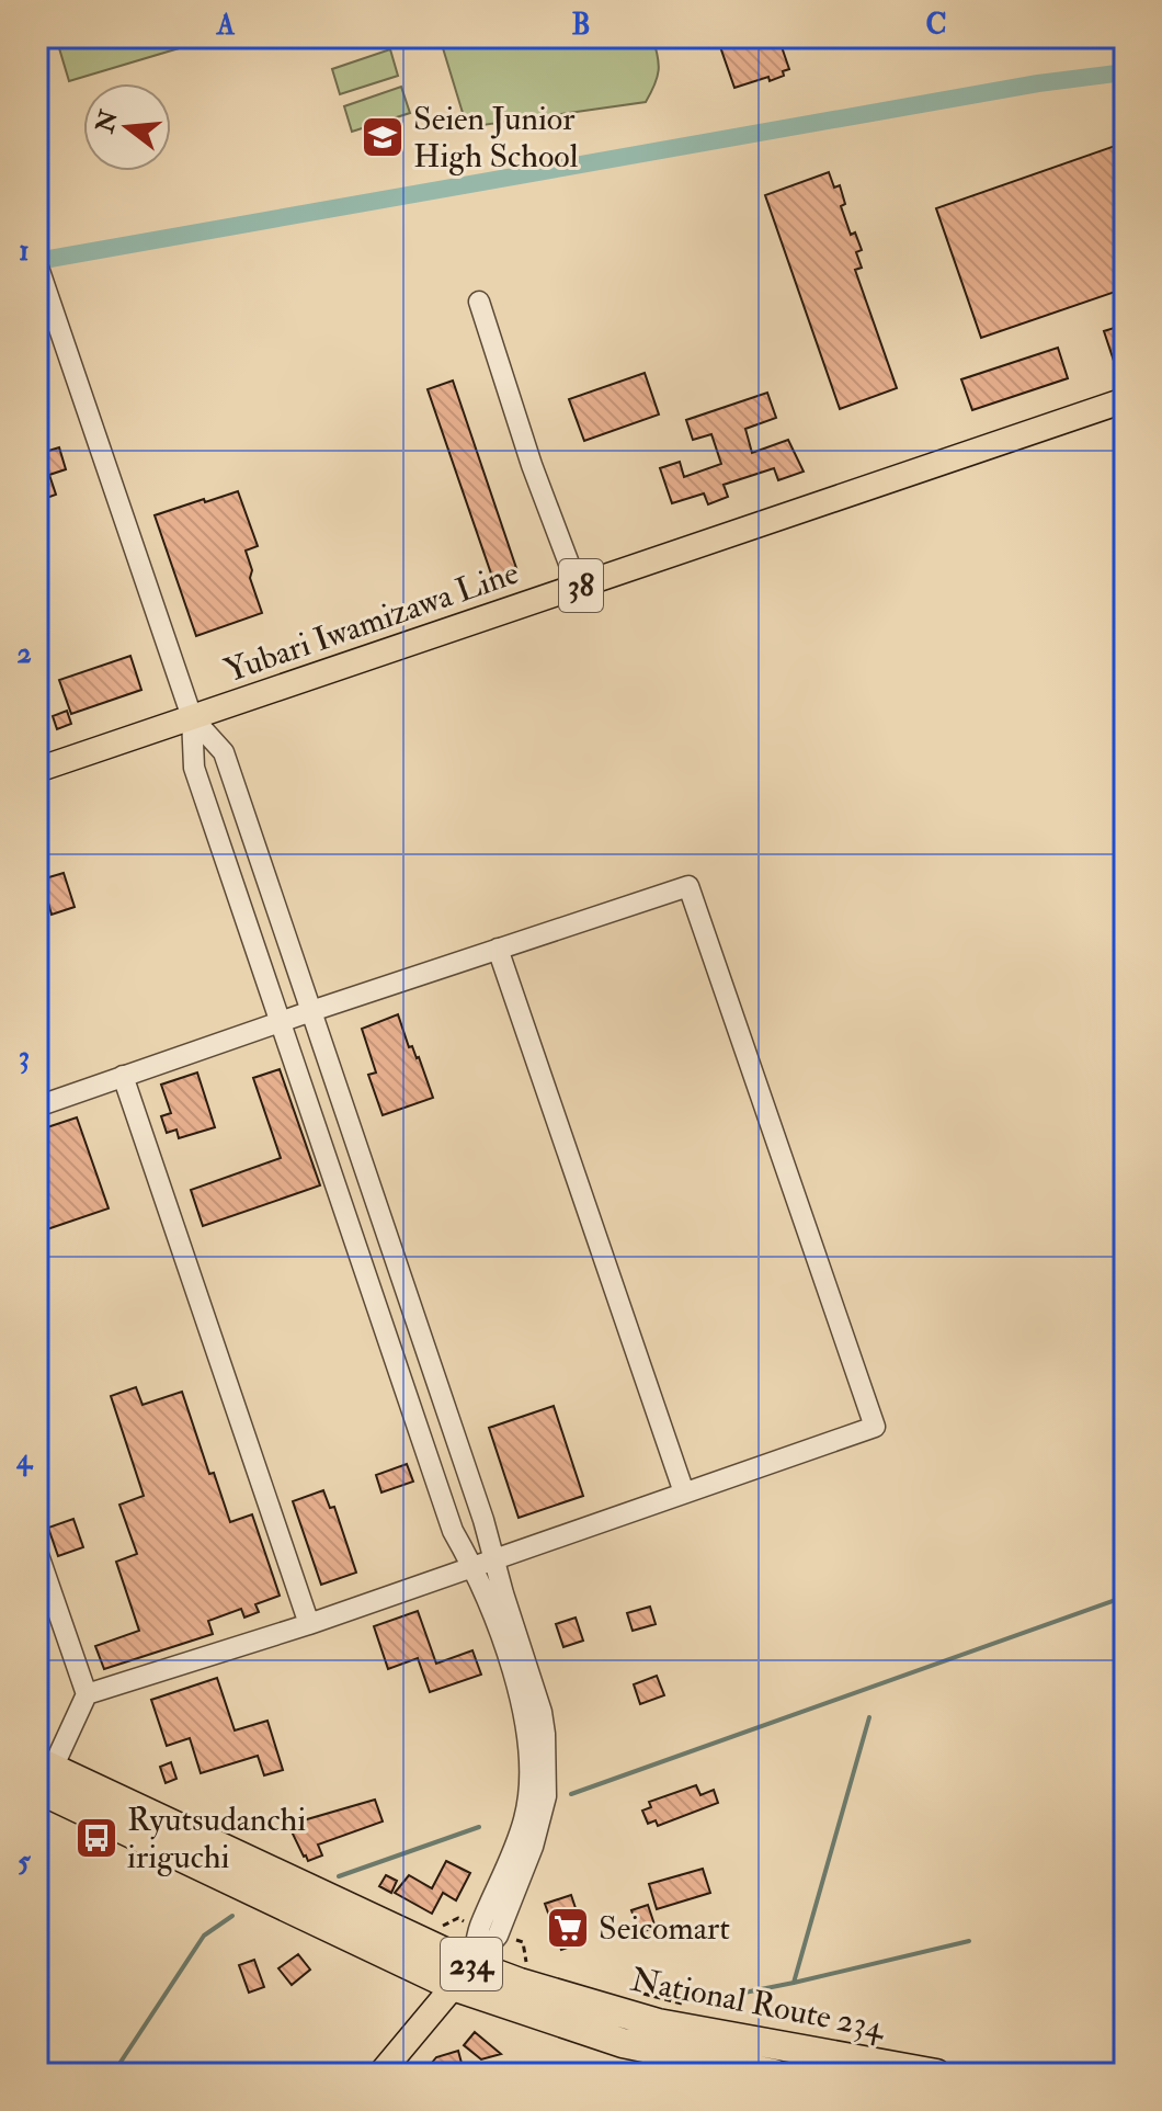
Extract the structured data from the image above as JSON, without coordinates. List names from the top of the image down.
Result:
{
  "streets": {
    "highway": ["234", "National Route 234"],
    "main road": ["38", "Yubari Iwamizawa Line"]
  },
  "crossings": [
    ["234", "National Route 234"]
  ],
  "places": {
    "school or university": ["Seien Junior High School"],
    "bus stop": ["Ryutsudanchi iriguchi"],
    "supermarket": ["Seicomart"]
  },
  "north": "left",
  "grid": {
    "columns": ["A", "B", "C"],
    "rows": [
      "1",
      "2",
      "3",
      "4",
      "5"
    ]
  }
}
